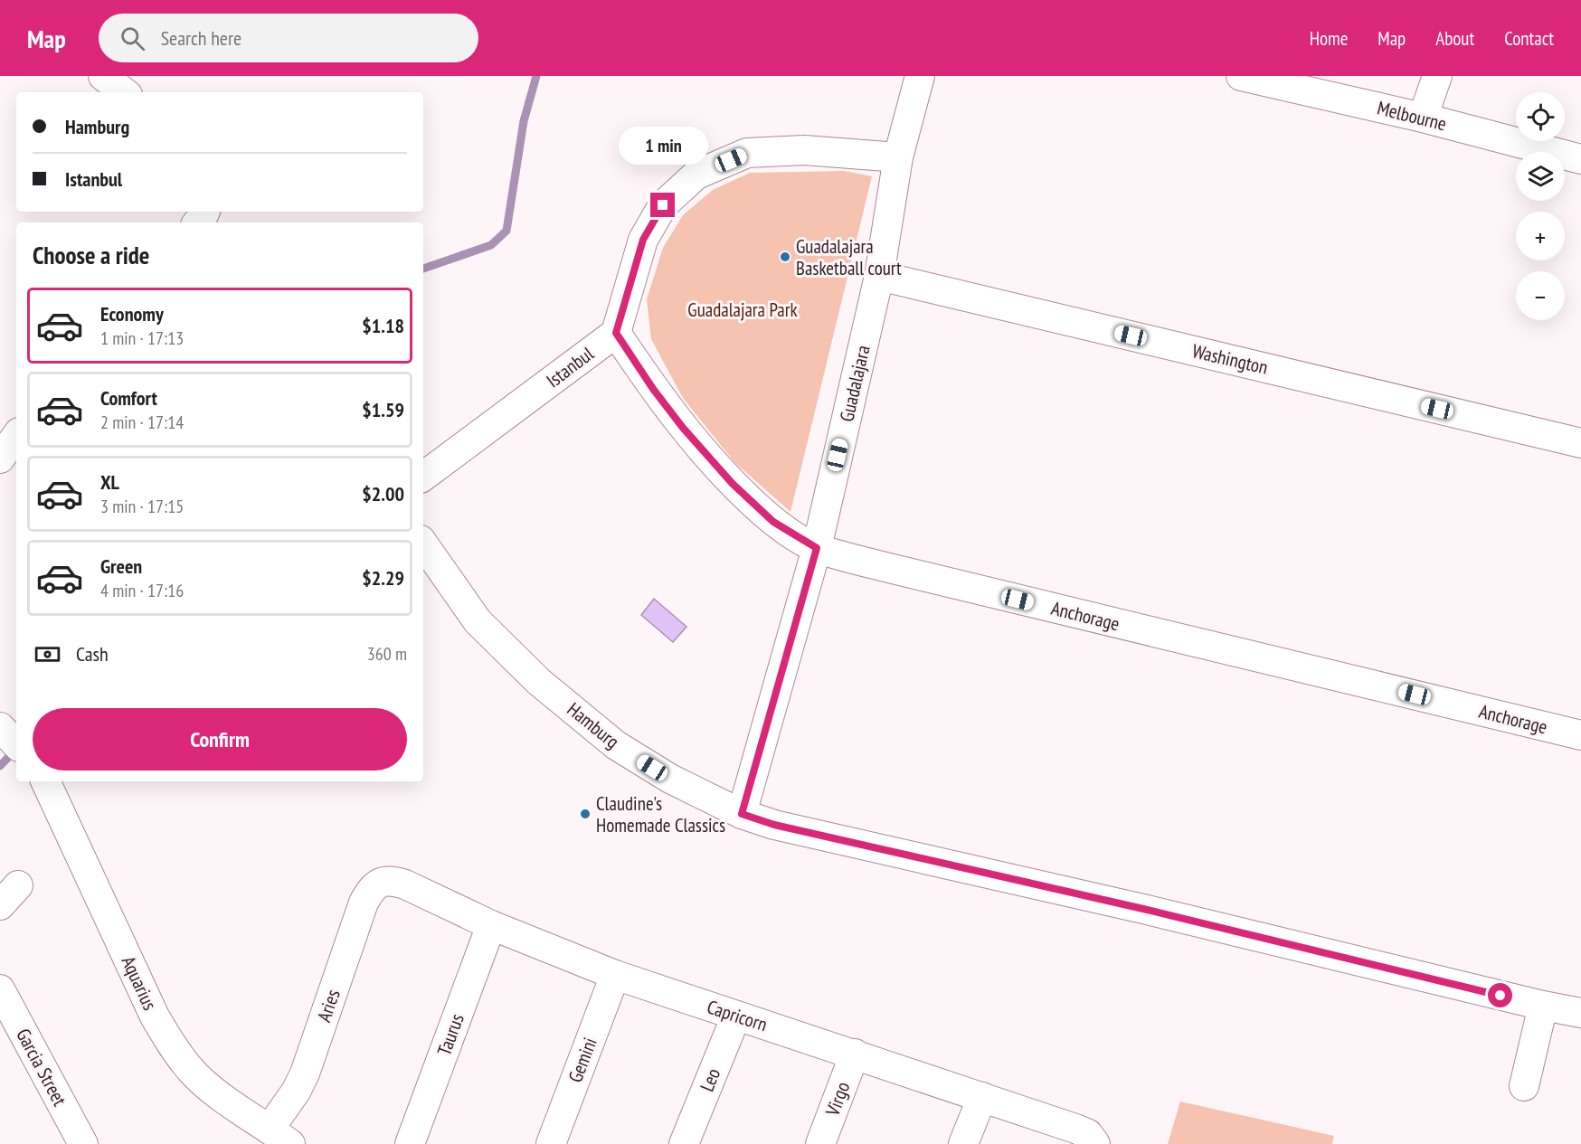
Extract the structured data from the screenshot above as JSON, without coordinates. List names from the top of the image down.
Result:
{
  "streets": {
    "street": [
      "Melbourne",
      "Washington",
      "Istanbul",
      "Guadalajara",
      "Anchorage",
      "Hamburg",
      "Aquarius",
      "Aries",
      "Capricorn",
      "Taurus",
      "Gemini",
      "Garcia Street",
      "Leo",
      "Virgo"
    ]
  },
  "crossings": [
    ["Washington", "Guadalajara"],
    ["Istanbul", "Anchorage"],
    ["Guadalajara", "Anchorage"],
    ["Guadalajara", "Hamburg"],
    ["Aquarius", "Aries"],
    ["Aries", "Capricorn"],
    ["Capricorn", "Taurus"],
    ["Capricorn", "Gemini"],
    ["Capricorn", "Leo"],
    ["Capricorn", "Virgo"]
  ],
  "parks": ["Guadalajara Park"],
  "places": ["Guadalajara Basketball court", "Claudine's Homemade Classics"],
  "page": {
    "header": "Map",
    "search": "Search here",
    "nav": [
      "Home",
      "Map",
      "About",
      "Contact"
    ],
    "map_buttons": ["+", "−"],
    "banner": ["Hamburg", "Istanbul"],
    "bubble": "1 min",
    "heading": "Choose a ride",
    "list": [
      {
        "name": "Economy",
        "note": "1 min · 17:13",
        "value": "$1.18"
      },
      {
        "name": "Comfort",
        "note": "2 min · 17:14",
        "value": "$1.59"
      },
      {
        "name": "XL",
        "note": "3 min · 17:15",
        "value": "$2.00"
      },
      {
        "name": "Green",
        "note": "4 min · 17:16",
        "value": "$2.29"
      }
    ],
    "pay": ["Cash", "360 m"],
    "buttons": "Confirm"
  }
}
